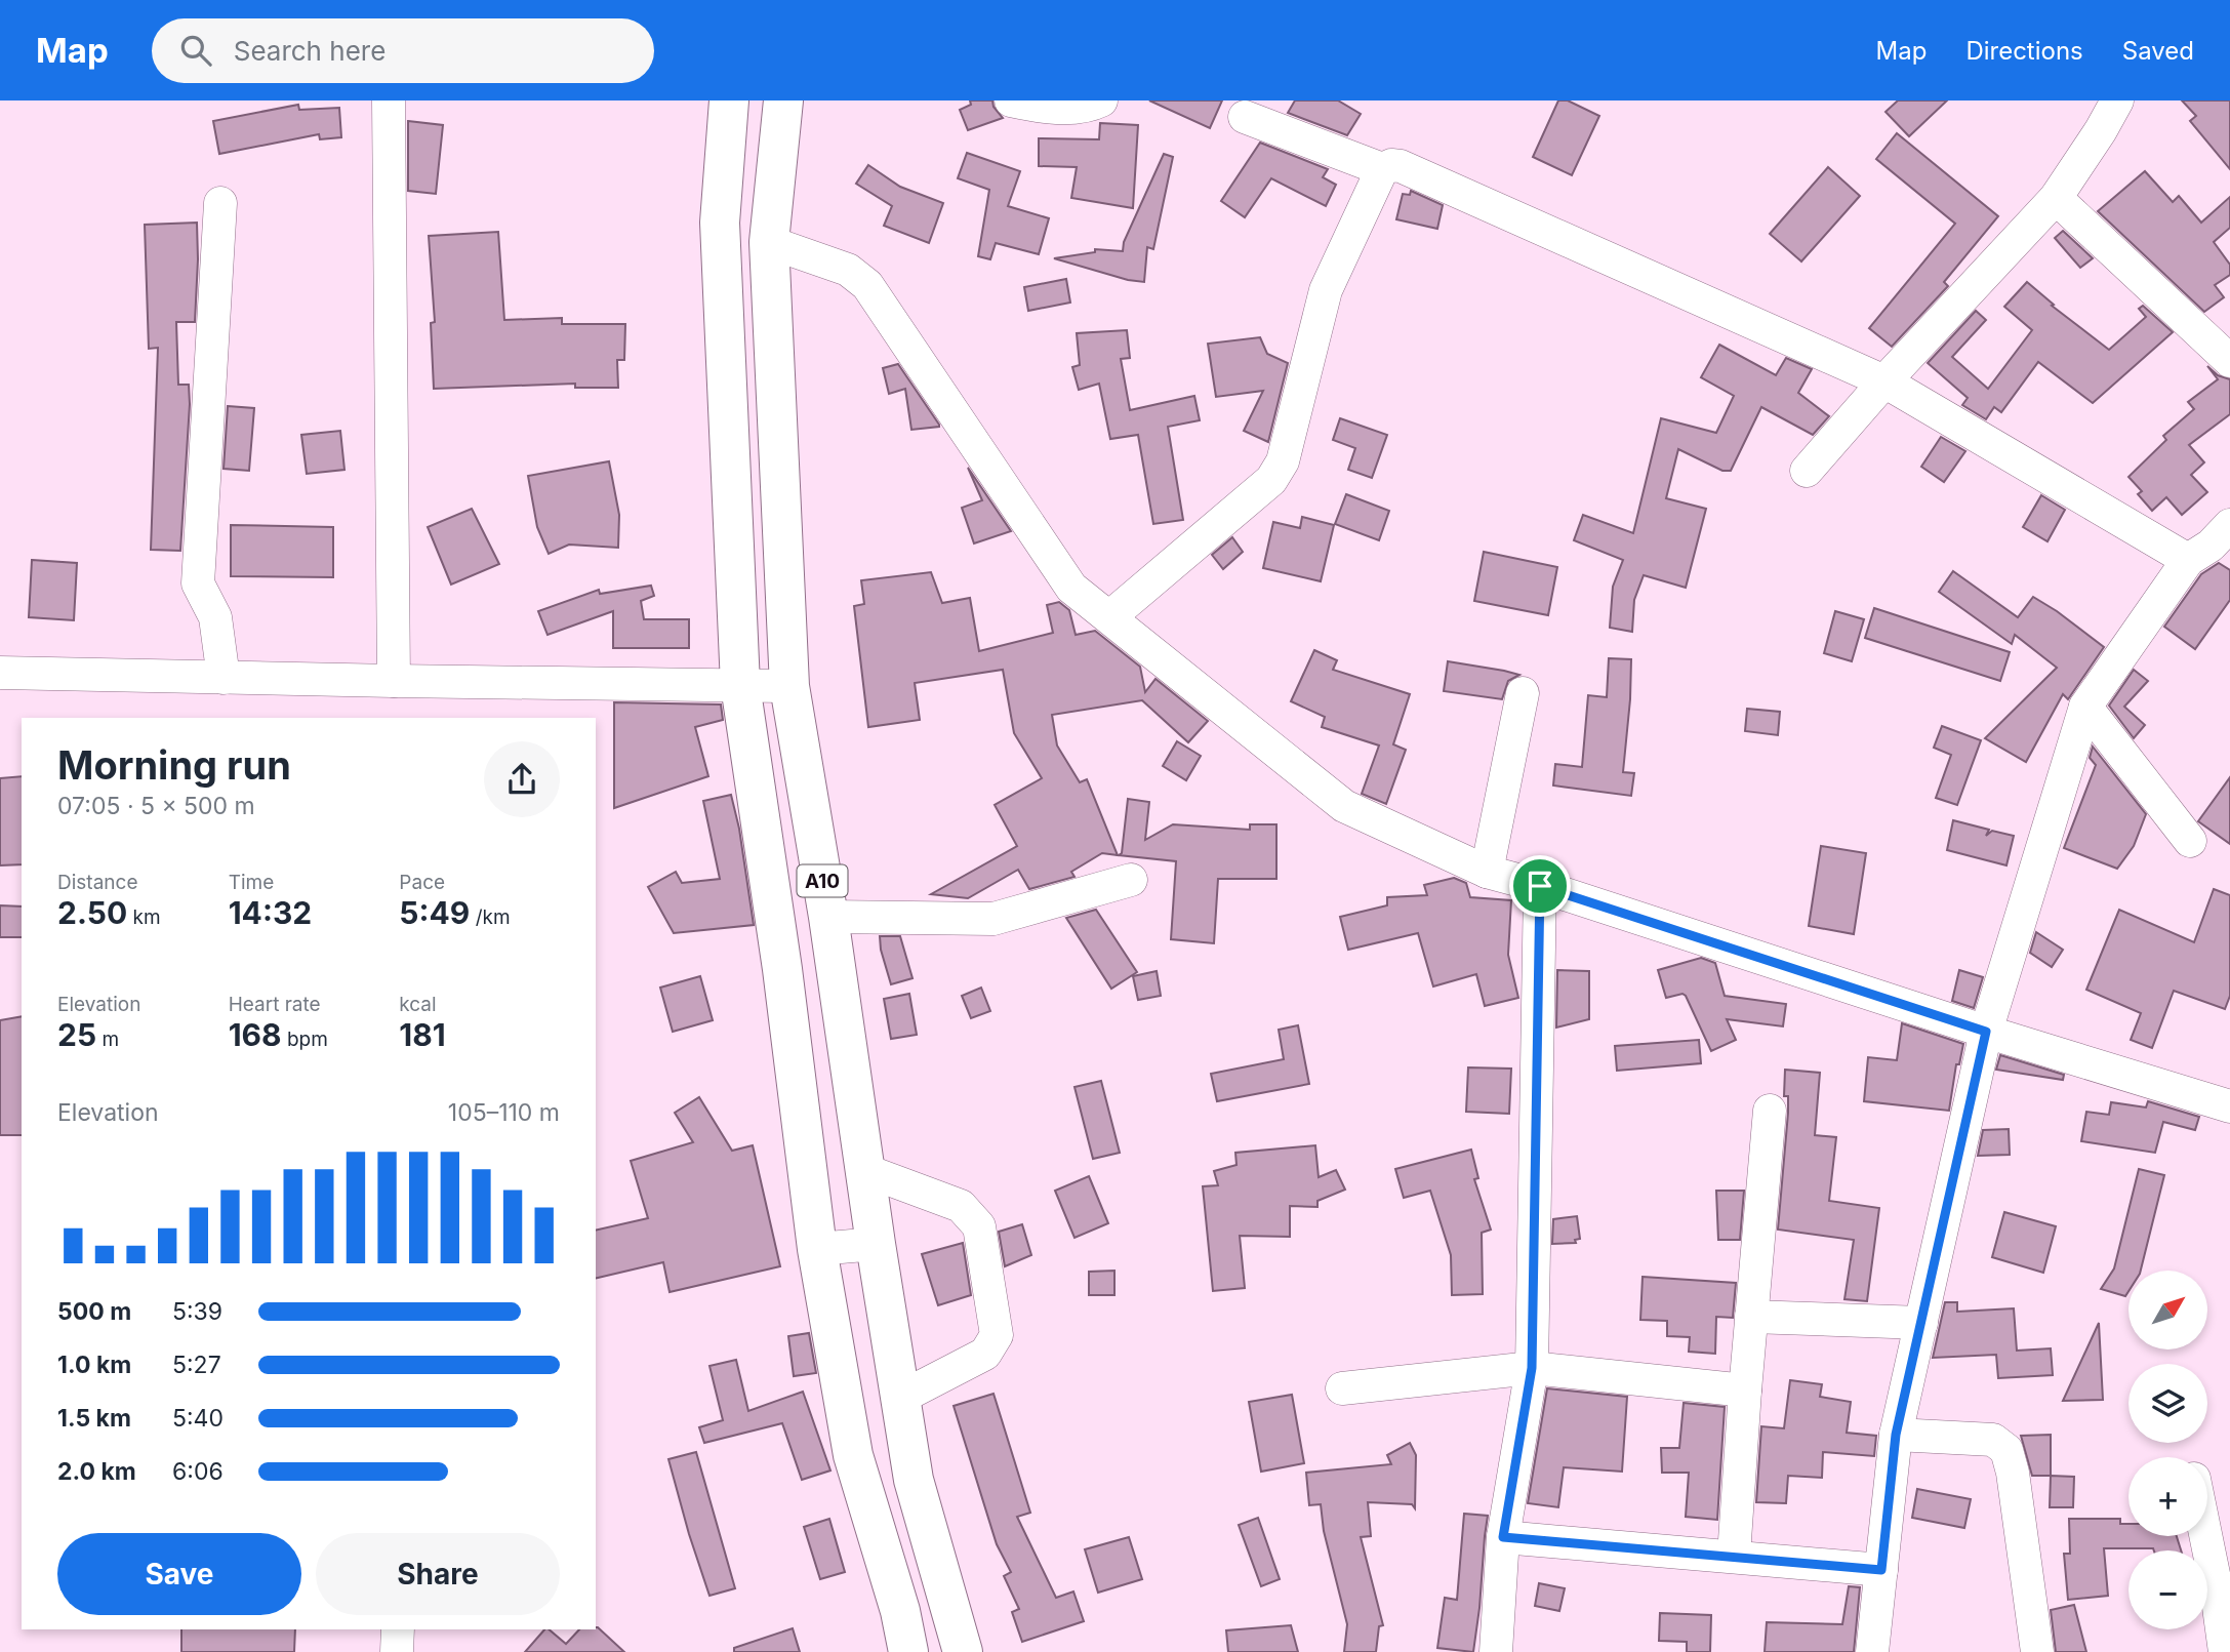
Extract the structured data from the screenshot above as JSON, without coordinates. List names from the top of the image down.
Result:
{
  "streets": {
    "highway": ["A10"]
  },
  "north": "top right",
  "page": {
    "header": "Map",
    "search": "Search here",
    "nav": ["Map", "Directions", "Saved"],
    "heading": ["Morning run", "07:05 · 5 × 500 m"],
    "stats": [
      ["Distance", "2.50 km"],
      ["Time", "14:32"],
      ["Pace", "5:49 /km"],
      ["Elevation", "25 m"],
      ["Heart rate", "168 bpm"],
      ["kcal", "181"]
    ],
    "chart": ["Elevation", "105–110 m"],
    "map_buttons": ["+", "−"],
    "list": [
      {
        "name": "500 m",
        "note": "5:39"
      },
      {
        "name": "1.0 km",
        "note": "5:27"
      },
      {
        "name": "1.5 km",
        "note": "5:40"
      },
      {
        "name": "2.0 km",
        "note": "6:06"
      }
    ],
    "buttons": ["Save", "Share"]
  }
}
